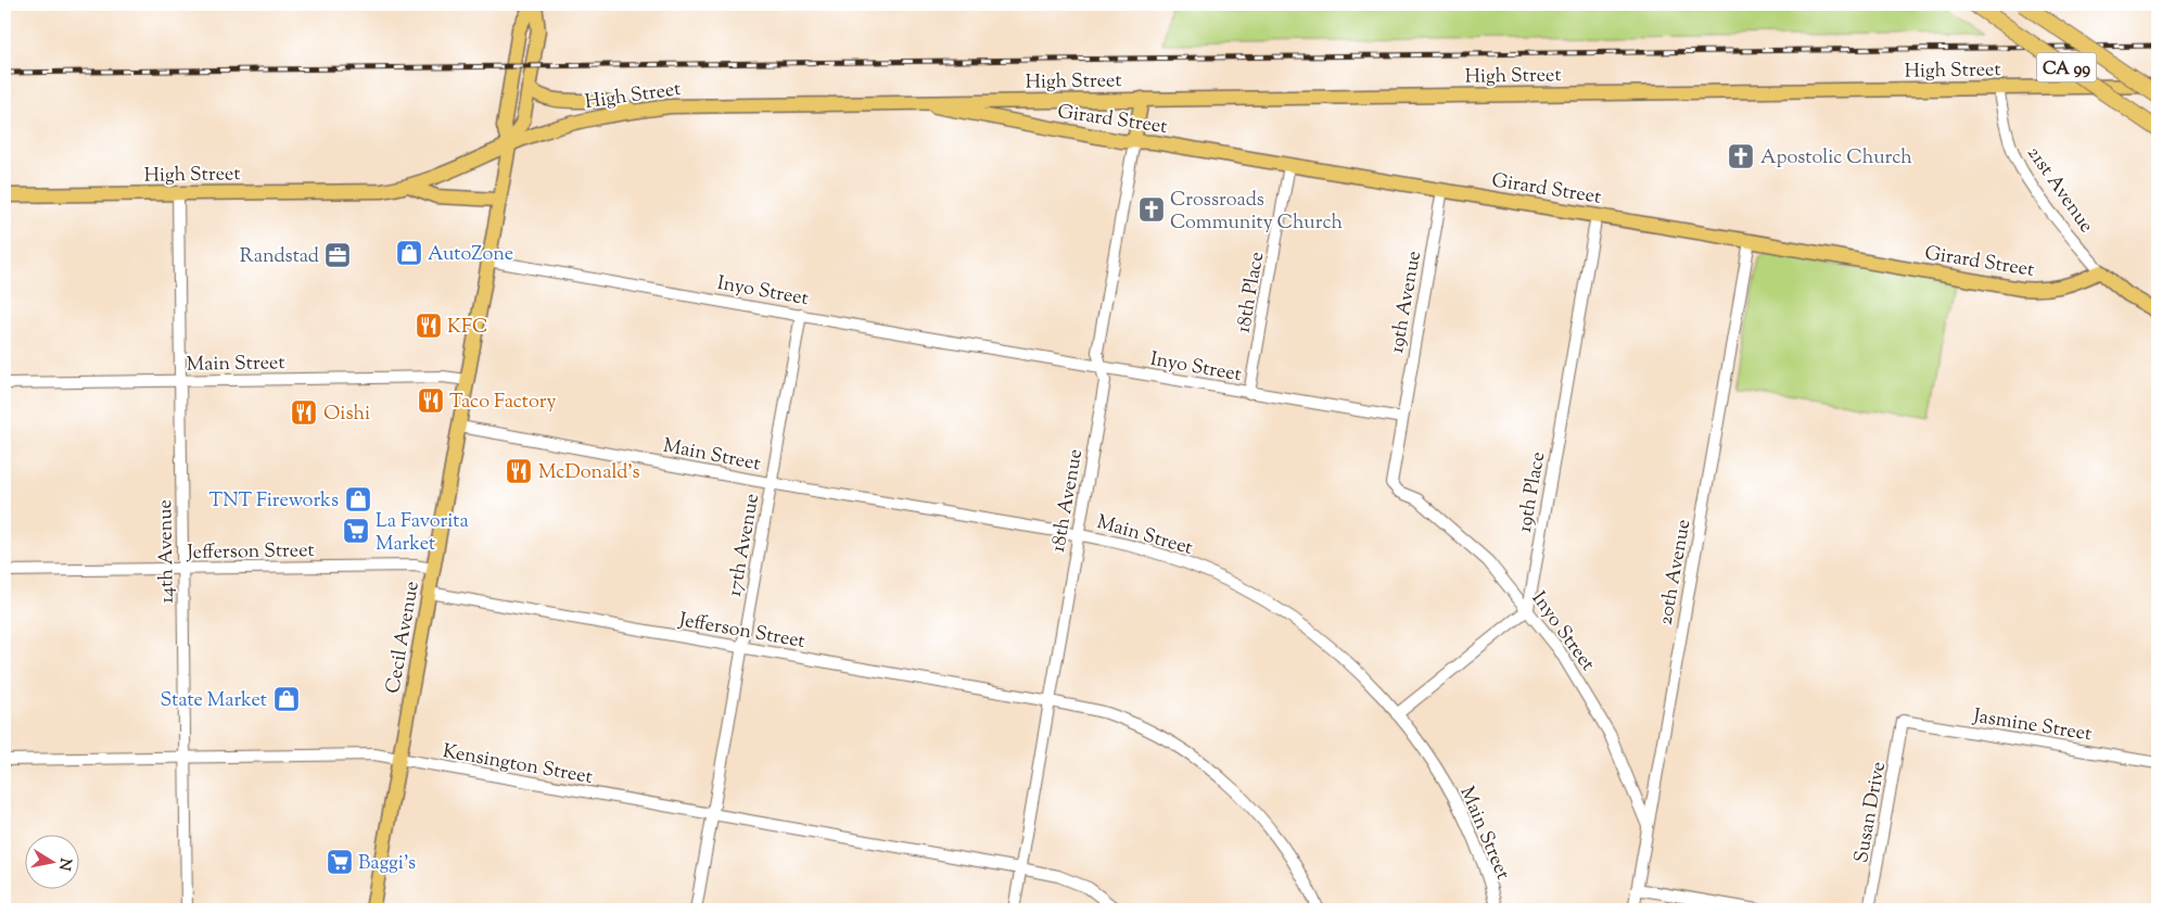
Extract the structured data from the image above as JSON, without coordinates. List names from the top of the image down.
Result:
{
  "streets": {
    "highway": ["CA 99"],
    "main road": [
      "High Street",
      "Girard Street",
      "18th Avenue",
      "Cecil Avenue"
    ],
    "street": [
      "21st Avenue",
      "Inyo Street",
      "18th Place",
      "19th Avenue",
      "Main Street",
      "19th Place",
      "17th Avenue",
      "Jefferson Street",
      "14th Avenue",
      "20th Avenue",
      "Jasmine Street",
      "Kensington Street",
      "Susan Drive"
    ]
  },
  "crossings": [
    ["High Street", "Girard Street"],
    ["High Street", "21st Avenue"],
    ["High Street", "18th Avenue"],
    ["High Street", "14th Avenue"],
    ["High Street", "Cecil Avenue"],
    ["Girard Street", "21st Avenue"],
    ["Girard Street", "18th Place"],
    ["Girard Street", "19th Avenue"],
    ["Girard Street", "19th Place"],
    ["Girard Street", "18th Avenue"],
    ["Girard Street", "20th Avenue"],
    ["Inyo Street", "18th Place"],
    ["Inyo Street", "19th Avenue"],
    ["Inyo Street", "19th Place"],
    ["Inyo Street", "18th Avenue"],
    ["Inyo Street", "17th Avenue"],
    ["Inyo Street", "20th Avenue"],
    ["Inyo Street", "Cecil Avenue"],
    ["Main Street", "18th Avenue"],
    ["Main Street", "17th Avenue"],
    ["Main Street", "14th Avenue"],
    ["Main Street", "Cecil Avenue"],
    ["18th Avenue", "Jefferson Street"],
    ["18th Avenue", "Kensington Street"],
    ["17th Avenue", "Jefferson Street"],
    ["17th Avenue", "Kensington Street"],
    ["Jefferson Street", "14th Avenue"],
    ["Jefferson Street", "Cecil Avenue"],
    ["14th Avenue", "Kensington Street"],
    ["Cecil Avenue", "Kensington Street"],
    ["Jasmine Street", "Susan Drive"]
  ],
  "places": {
    "church": ["Apostolic Church", "Crossroads Community Church"],
    "shop": ["AutoZone", "TNT Fireworks", "State Market"],
    "office": ["Randstad"],
    "restaurant": [
      "KFC",
      "Taco Factory",
      "Oishi",
      "McDonald's"
    ],
    "supermarket": ["La Favorita Market", "Baggi's"]
  },
  "north": "right"
}
